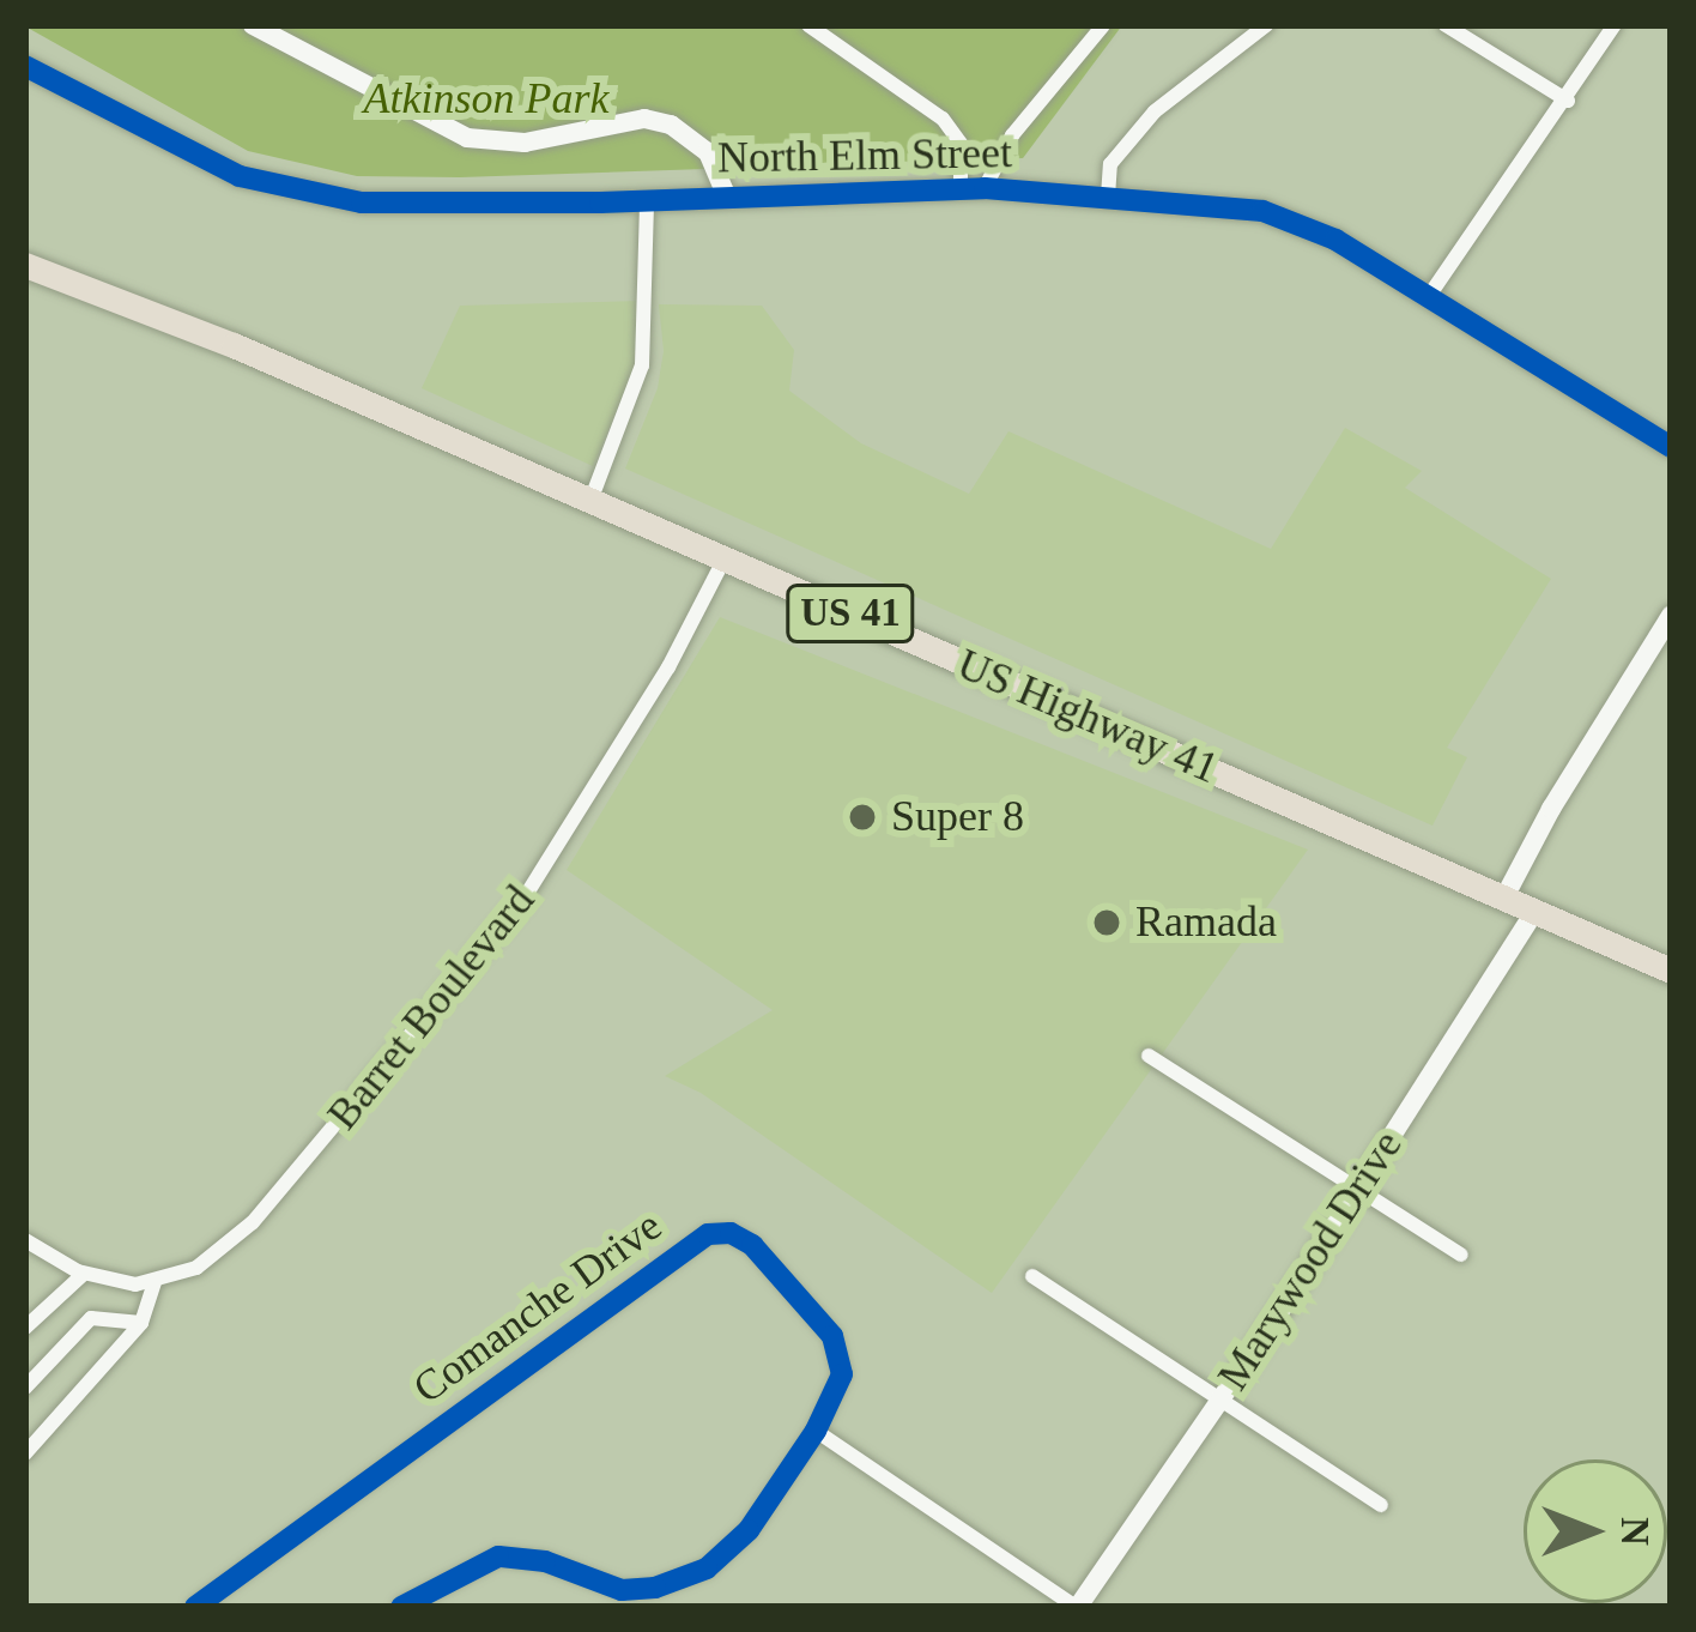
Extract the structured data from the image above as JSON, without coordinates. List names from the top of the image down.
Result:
{
  "streets": {
    "highway": ["US 41", "US Highway 41"],
    "street": [
      "North Elm Street",
      "Barret Boulevard",
      "Marywood Drive",
      "Comanche Drive"
    ]
  },
  "crossings": [
    ["US Highway 41", "Barret Boulevard"],
    ["US Highway 41", "Marywood Drive"]
  ],
  "parks": ["Atkinson Park"],
  "places": ["Super 8", "Ramada"],
  "north": "right"
}
